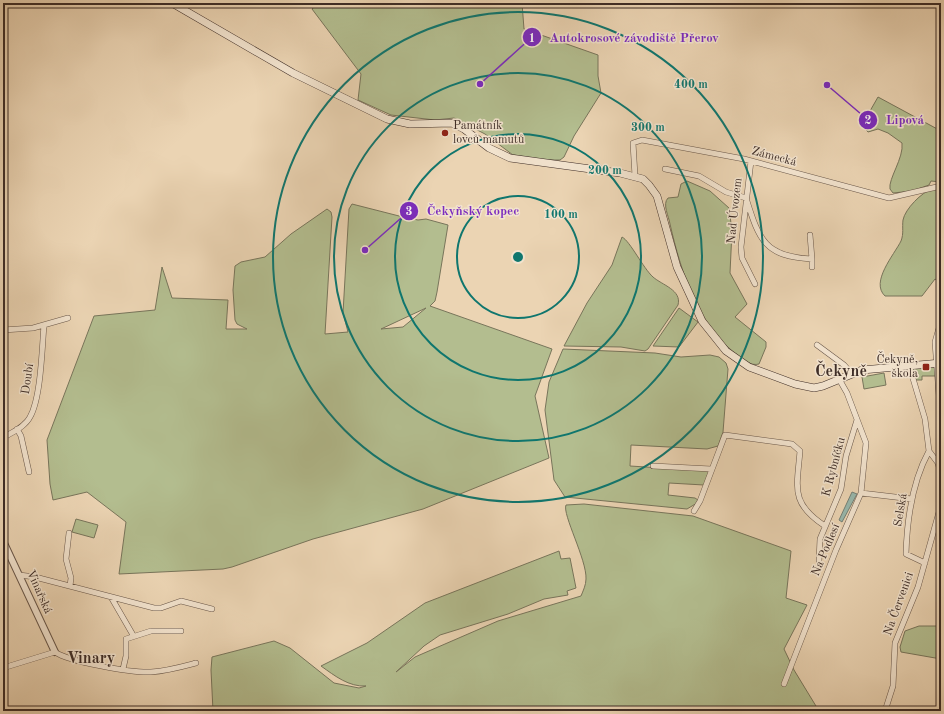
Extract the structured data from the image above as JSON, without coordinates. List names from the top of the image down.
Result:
{
  "streets": {
    "street": [
      "Zámecká",
      "Nad Úvozem",
      "Doubí",
      "K Rybníčku",
      "Selská",
      "Na Podlesí",
      "Vinařská",
      "Na Červenici"
    ]
  },
  "crossings": [
    ["Zámecká", "Nad Úvozem"],
    ["K Rybníčku", "Na Podlesí"],
    ["Selská", "Na Červenici"]
  ],
  "districts": ["Čekyně", "Vinary"],
  "places": {
    "other": [
      "Autokrosové závodiště Přerov",
      "Lipová",
      "Památník lovců mamutů",
      "Čekyňský kopec"
    ],
    "transit": ["Čekyně, škola"]
  },
  "rings": [
    "400 m",
    "300 m",
    "200 m",
    "100 m"
  ]
}
